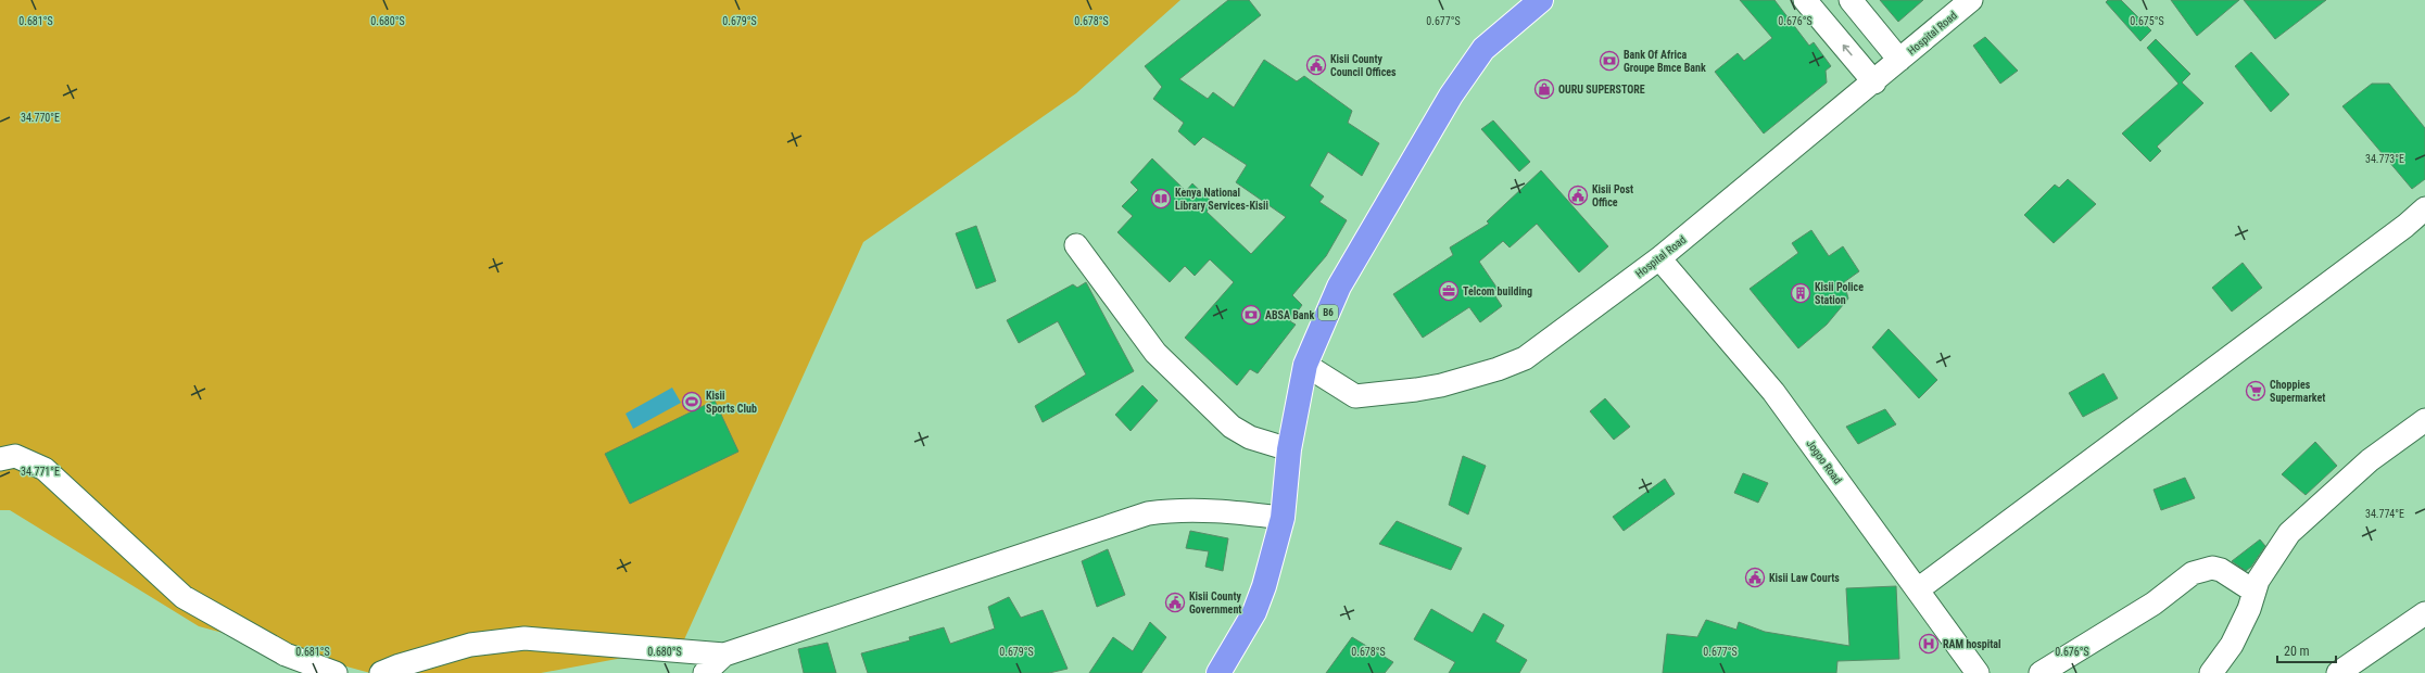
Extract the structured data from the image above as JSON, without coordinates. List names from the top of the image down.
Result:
{
  "streets": {
    "highway": ["B6"],
    "street": ["Hospital Road", "Jogoo Road"]
  },
  "crossings": [
    ["Hospital Road", "B6"],
    ["Hospital Road", "Jogoo Road"]
  ],
  "places": {
    "bank": ["Bank Of Africa Groupe Bmce Bank", "ABSA Bank"],
    "public building": [
      "Kisii County Council Offices",
      "Kisii Post Office",
      "Kisii Law Courts",
      "Kisii County Government"
    ],
    "shop": ["OURU SUPERSTORE"],
    "library": ["Kenya National Library Services-Kisii"],
    "office": ["Telcom building"],
    "building": ["Kisii Police Station"],
    "supermarket": ["Choppies Supermarket"],
    "sports": ["Kisii Sports Club"],
    "hospital": ["RAM hospital"]
  },
  "scale_bar": "20 m",
  "coordinates": [
    "0.681°S",
    "0.680°S",
    "0.679°S",
    "0.678°S",
    "0.677°S",
    "0.676°S",
    "0.675°S",
    "34.770°E",
    "34.773°E",
    "34.771°E",
    "34.774°E"
  ]
}
